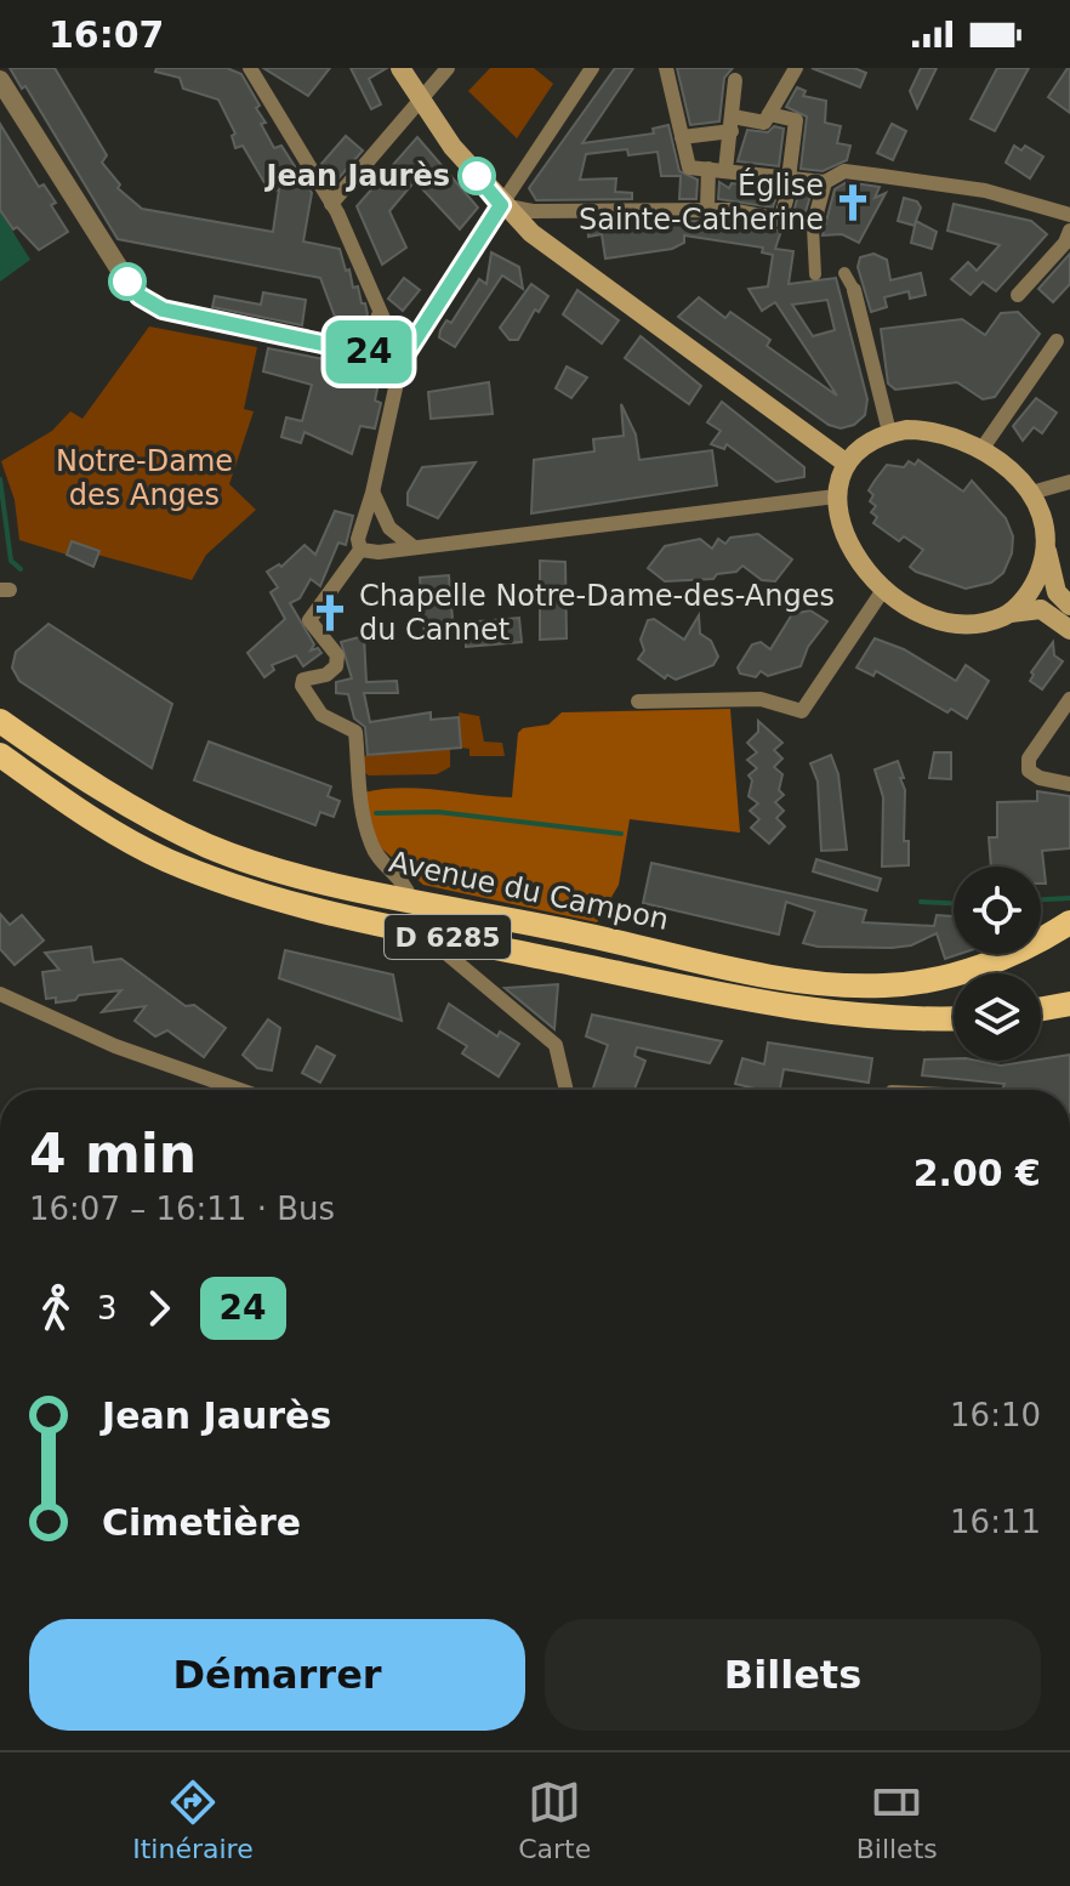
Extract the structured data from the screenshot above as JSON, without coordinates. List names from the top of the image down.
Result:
{
  "streets": {
    "main road": ["Avenue du Campon", "D 6285"]
  },
  "parks": ["Notre-Dame des Anges"],
  "places": {
    "other": ["Jean Jaurès"],
    "church": ["Église Sainte-Catherine", "Chapelle Notre-Dame-des-Anges du Cannet"]
  },
  "lines": ["bus line 24"],
  "page": {
    "status": "16:07",
    "on_map": "24",
    "heading": ["4 min", "16:07 – 16:11 · Bus", "2.00 €"],
    "legs": ["3", "24"],
    "list": [
      {
        "name": "Jean Jaurès",
        "value": "16:10"
      },
      {
        "name": "Cimetière",
        "value": "16:11"
      }
    ],
    "buttons": ["Démarrer", "Billets"],
    "tabs": ["Itinéraire", "Carte", "Billets"]
  }
}
